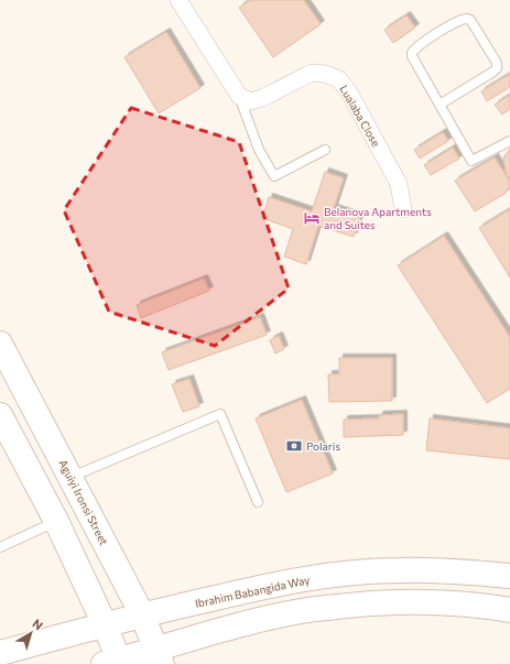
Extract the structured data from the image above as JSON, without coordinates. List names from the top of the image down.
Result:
{
  "streets": {
    "main road": ["Aguiyi Ironsi Street", "Ibrahim Babangida Way"],
    "street": ["Lualaba Close"]
  },
  "crossings": [
    ["Aguiyi Ironsi Street", "Ibrahim Babangida Way"]
  ],
  "places": {
    "hotel": ["Belanova Apartments and Suites"],
    "bank": ["Polaris"]
  },
  "north": "top right"
}
